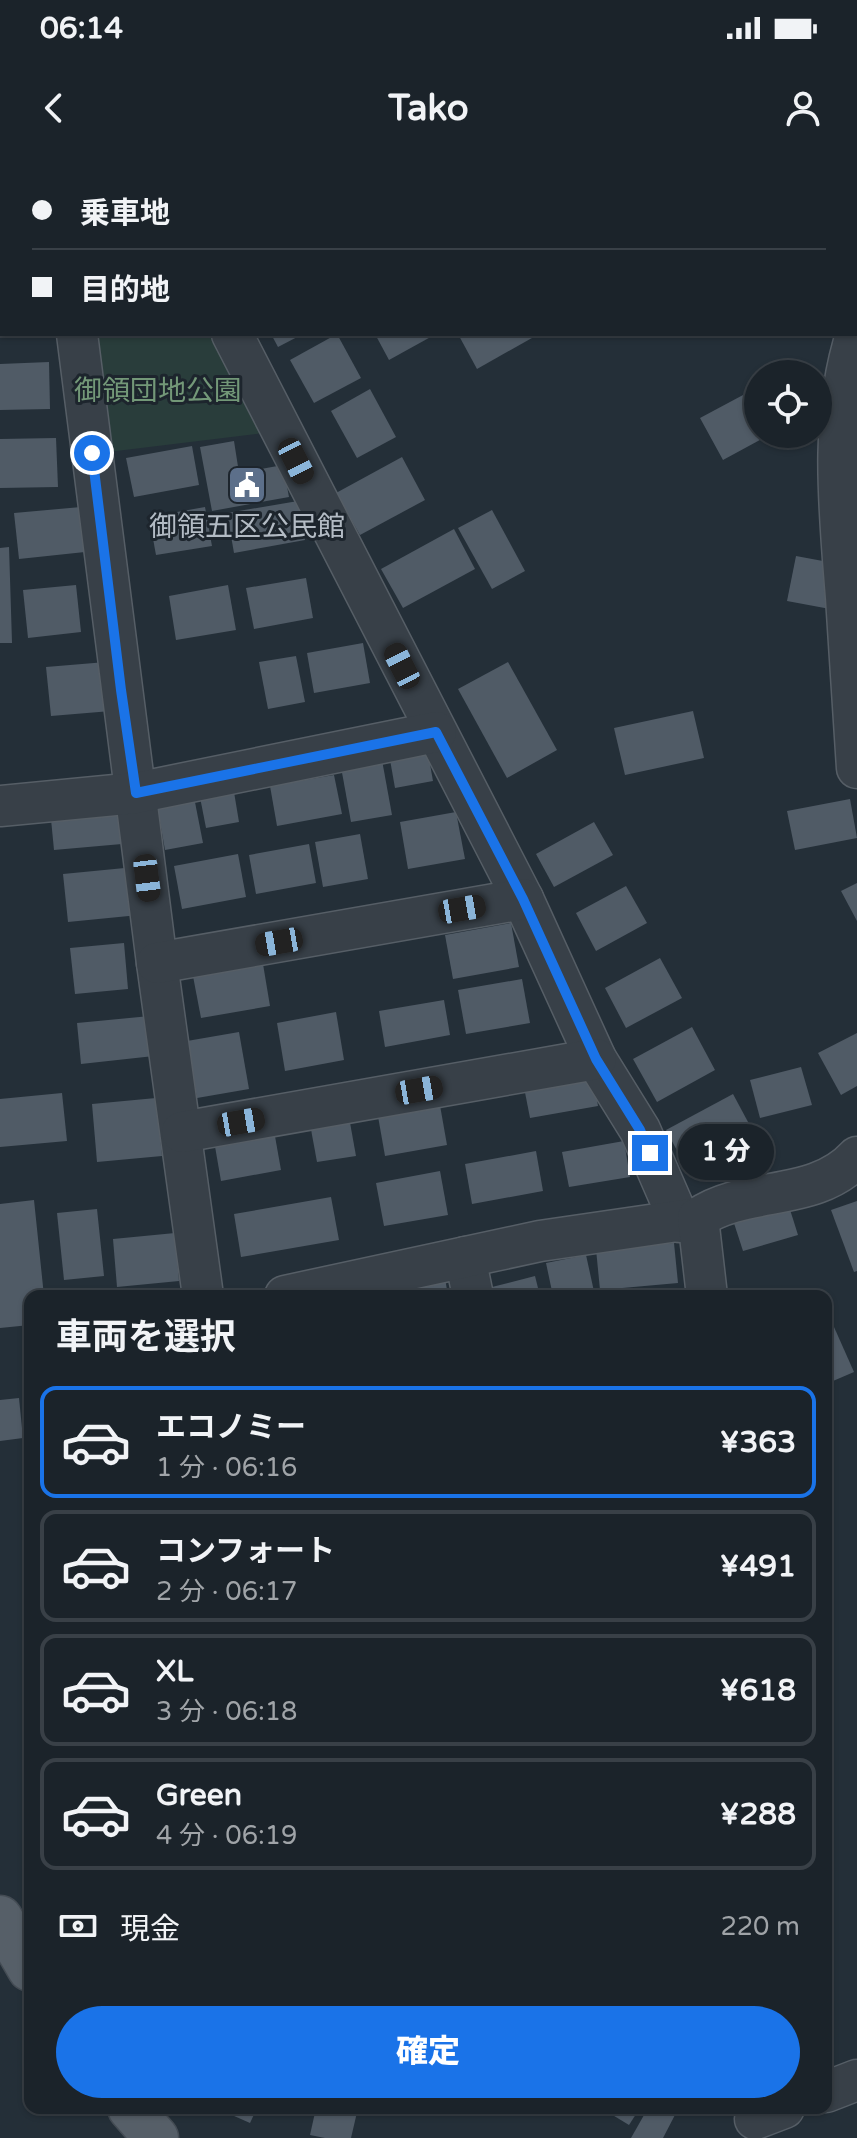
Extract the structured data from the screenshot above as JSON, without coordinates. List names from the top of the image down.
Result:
{
  "parks": ["御領団地公園"],
  "places": {
    "public building": ["御領五区公民館"]
  },
  "page": {
    "status": "06:14",
    "header": "Tako",
    "banner": ["乗車地", "目的地"],
    "bubble": "1 分",
    "heading": "車両を選択",
    "list": [
      {
        "name": "エコノミー",
        "note": "1 分 · 06:16",
        "value": "¥363"
      },
      {
        "name": "コンフォート",
        "note": "2 分 · 06:17",
        "value": "¥491"
      },
      {
        "name": "XL",
        "note": "3 分 · 06:18",
        "value": "¥618"
      },
      {
        "name": "Green",
        "note": "4 分 · 06:19",
        "value": "¥288"
      }
    ],
    "pay": ["現金", "220 m"],
    "buttons": "確定"
  }
}
